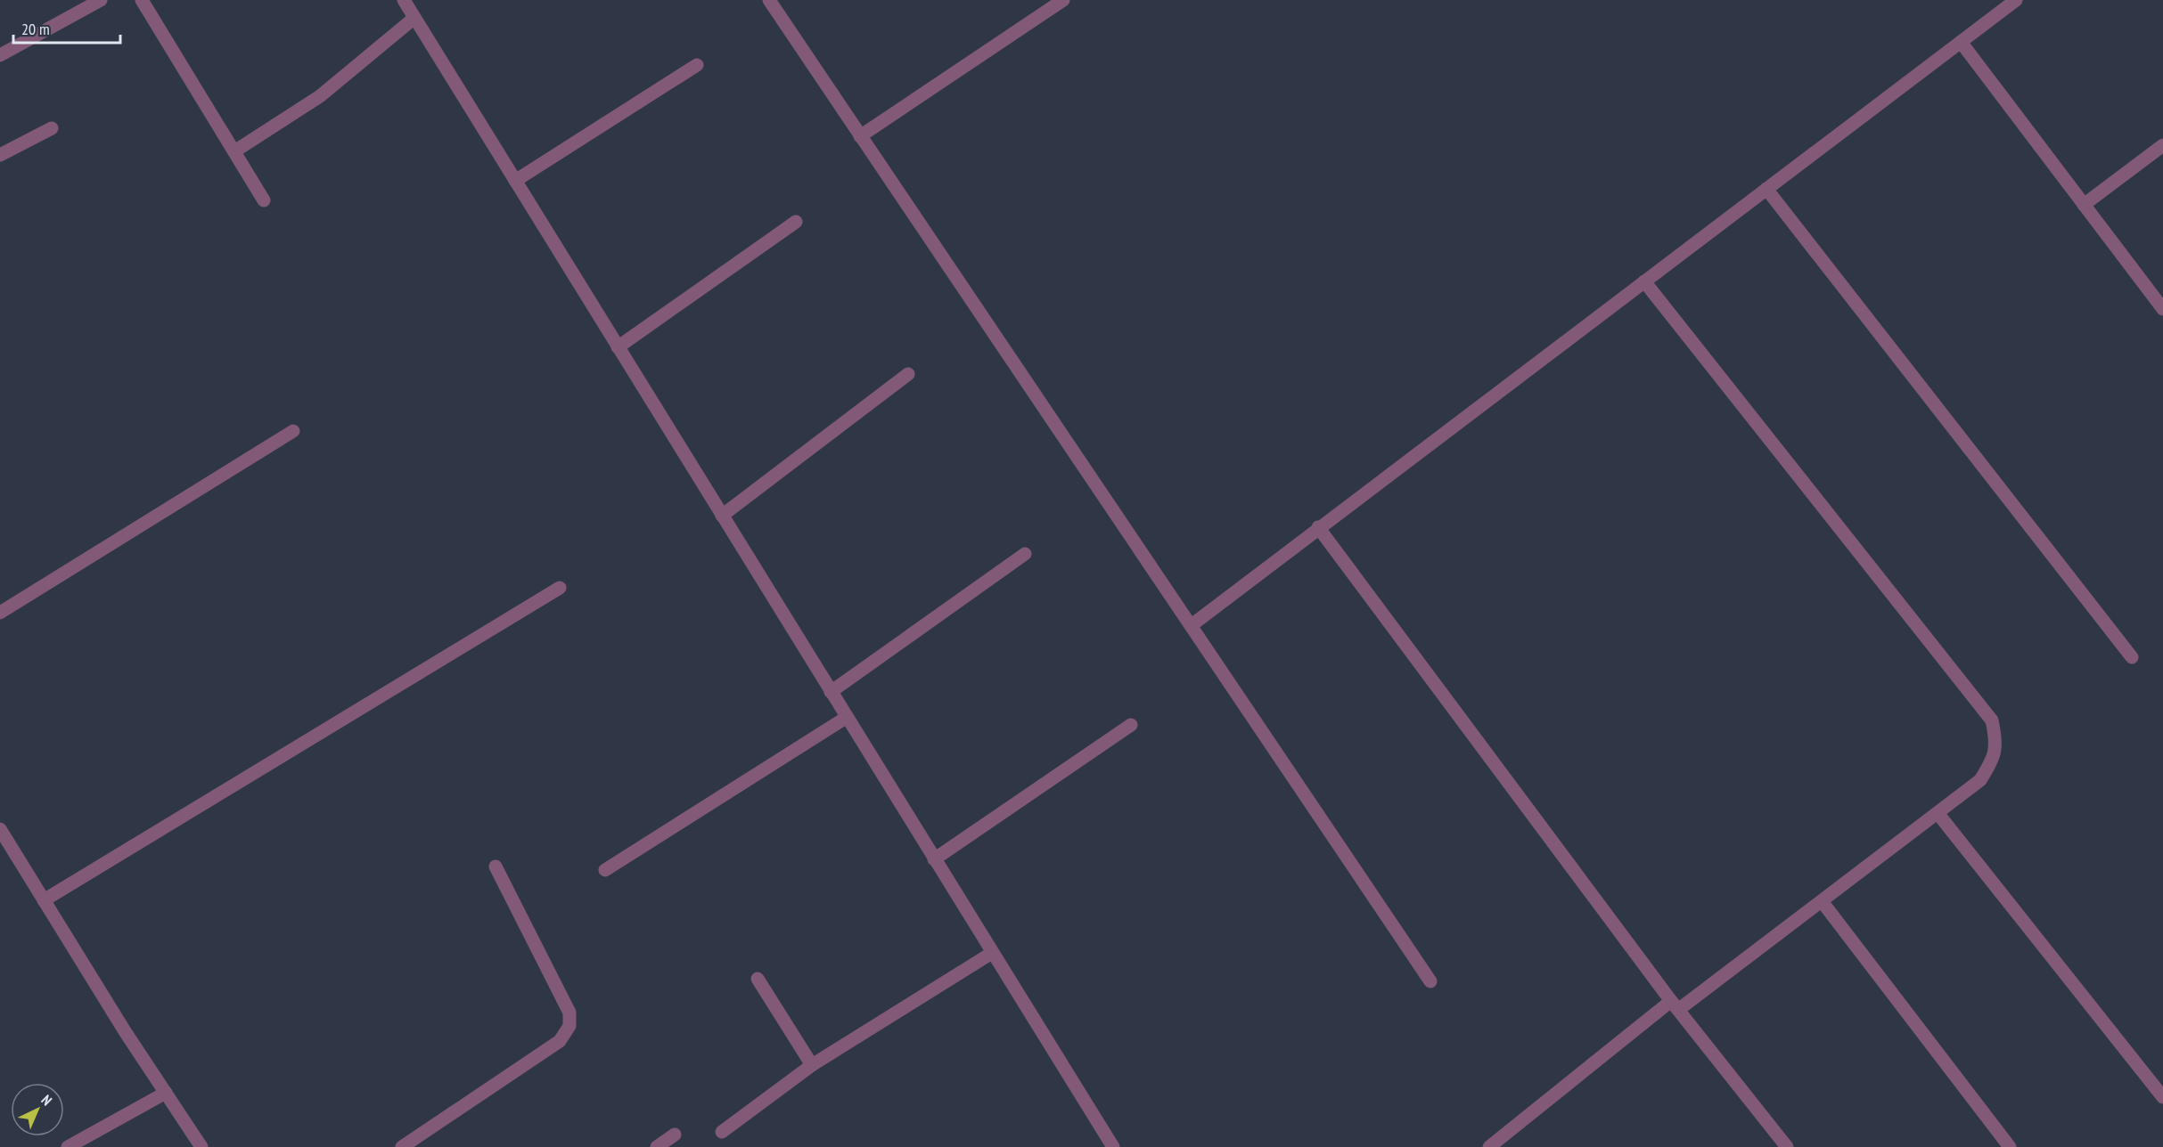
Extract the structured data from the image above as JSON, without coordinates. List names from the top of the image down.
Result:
{
  "scale_bar": "20 m",
  "north": "top right"
}
